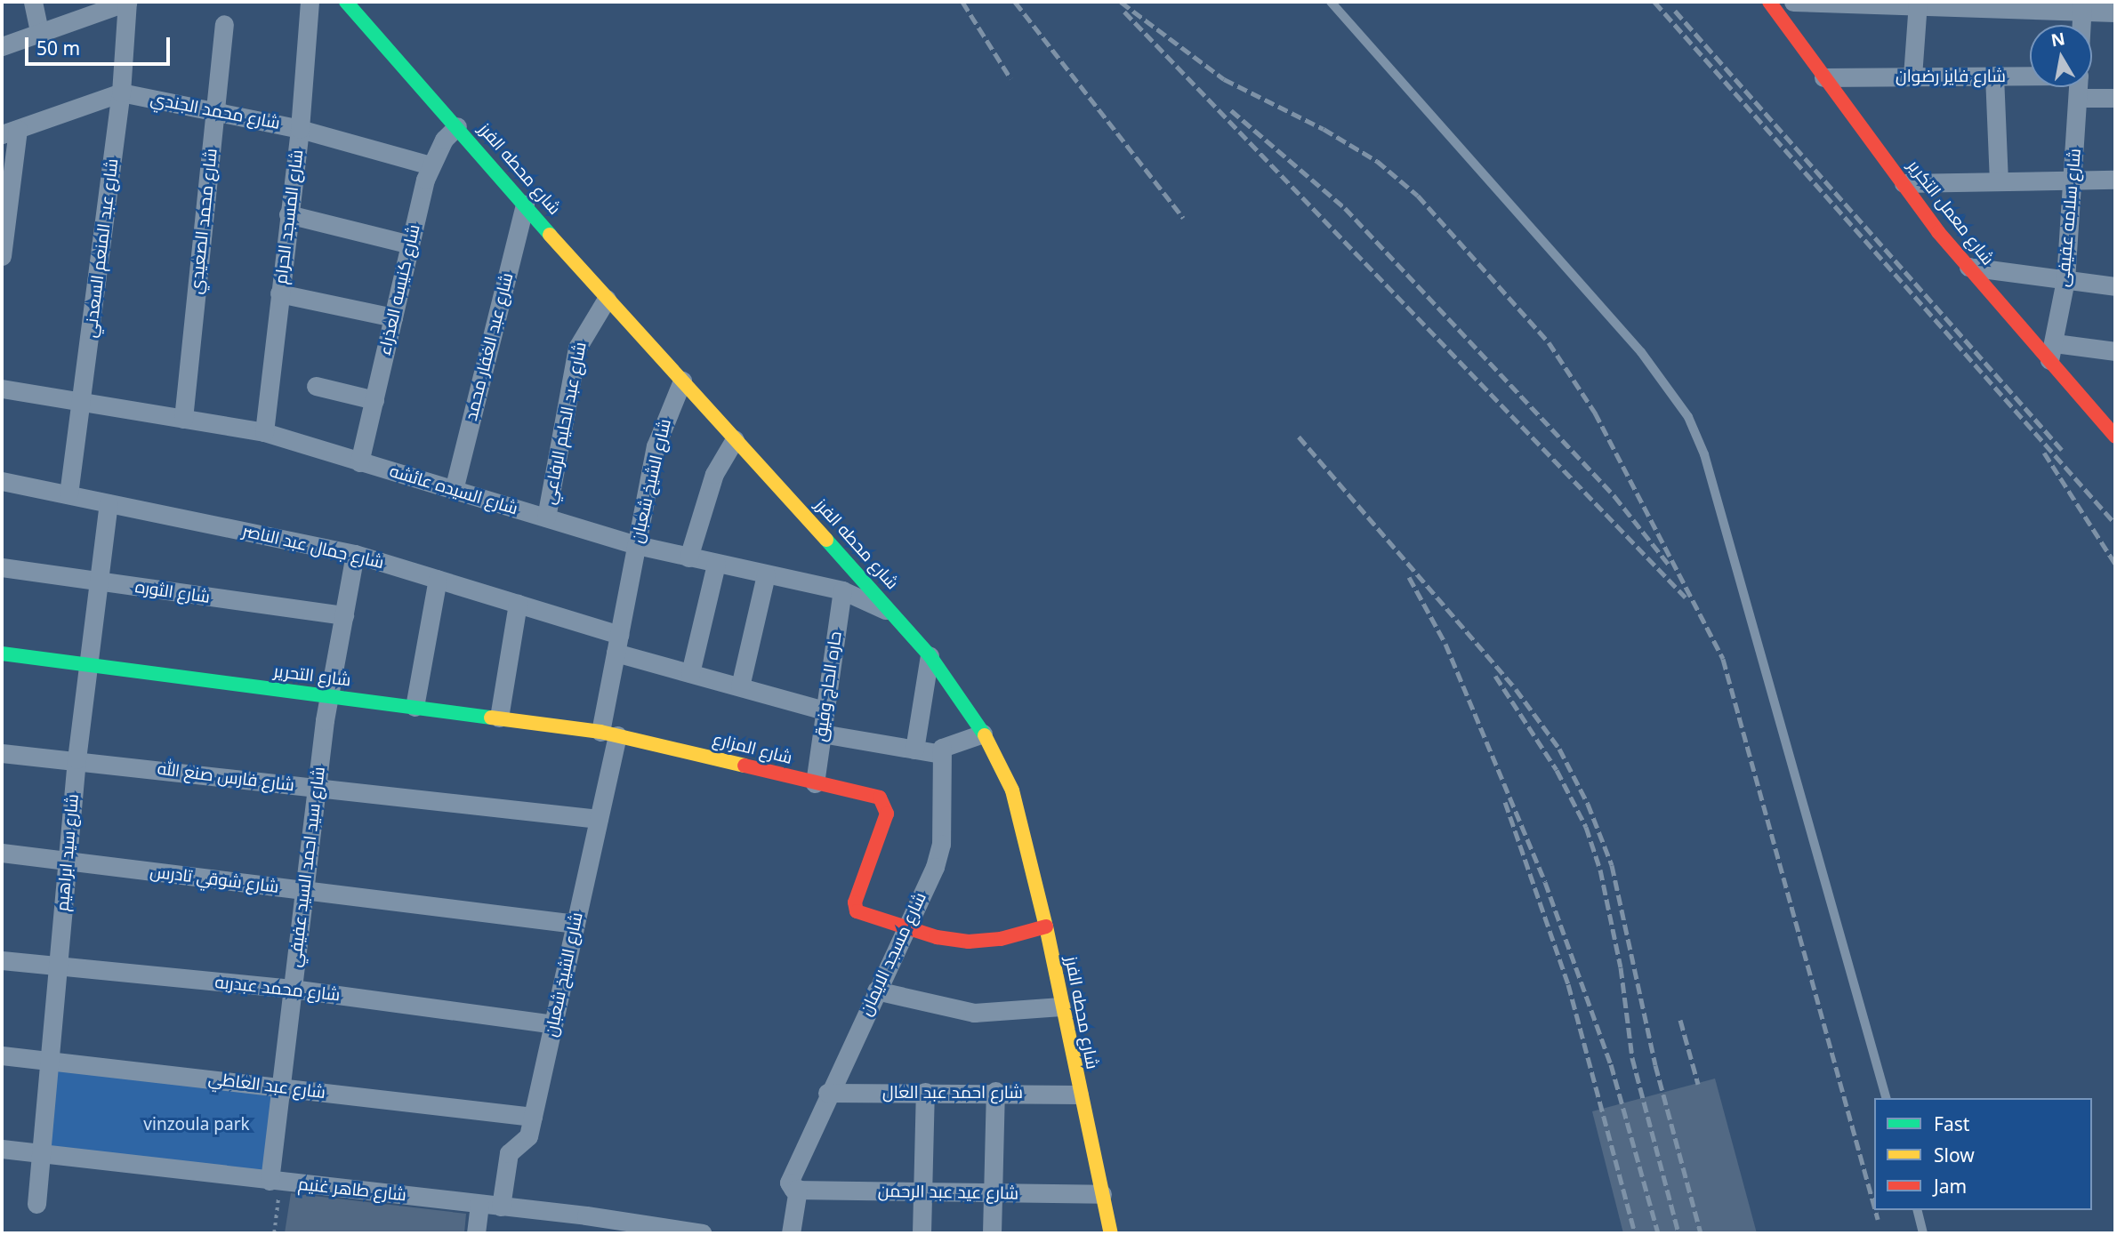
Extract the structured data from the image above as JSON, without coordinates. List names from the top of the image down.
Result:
{
  "streets": {
    "street": [
      "شارع فايز رضوان",
      "شارع محمد الجندي",
      "شارع محطه الفرز",
      "شارع معمل التكرير",
      "شارع المسجد الحرام",
      "شارع سلامه عفيفى",
      "شارع محمد الصعيدي",
      "شارع عبد المنعم السعدني",
      "شارع كنيسه العذراء",
      "شارع عبد الغفار محمد",
      "شارع عبد الحليم الرفاعي",
      "شارع الشيخ شعبان",
      "شارع السيده عائشه",
      "شارع جمال عبد الناصر",
      "شارع الثوره",
      "شارع التحرير",
      "حاره الحاج وفيق",
      "شارع المزارع",
      "شارع فارس صنع الله",
      "شارع سيد ابراهيم",
      "شارع سيد احمد السيد عفيفي",
      "شارع شوقي تادرس",
      "شارع مسجد الايمان",
      "شارع محمد عبدربه",
      "شارع عبد العاطي",
      "شارع احمد عبد العال",
      "شارع طاهر غنيم",
      "شارع عيد عبد الرحمن"
    ]
  },
  "crossings": [
    ["شارع فايز رضوان", "شارع معمل التكرير"],
    ["شارع محمد الجندي", "شارع المسجد الحرام"],
    ["شارع محمد الجندي", "شارع محمد الصعيدي"],
    ["شارع محمد الجندي", "شارع عبد المنعم السعدني"],
    ["شارع محمد الجندي", "شارع كنيسه العذراء"],
    ["شارع محطه الفرز", "شارع كنيسه العذراء"],
    ["شارع محطه الفرز", "شارع عبد الغفار محمد"],
    ["شارع محطه الفرز", "شارع عبد الحليم الرفاعي"],
    ["شارع محطه الفرز", "شارع الشيخ شعبان"],
    ["شارع محطه الفرز", "شارع السيده عائشه"],
    ["شارع محطه الفرز", "شارع احمد عبد العال"],
    ["شارع محطه الفرز", "شارع عيد عبد الرحمن"],
    ["شارع معمل التكرير", "شارع سلامه عفيفى"],
    ["شارع المسجد الحرام", "شارع السيده عائشه"],
    ["شارع محمد الصعيدي", "شارع السيده عائشه"],
    ["شارع عبد المنعم السعدني", "شارع السيده عائشه"],
    ["شارع عبد المنعم السعدني", "شارع جمال عبد الناصر"],
    ["شارع كنيسه العذراء", "شارع السيده عائشه"],
    ["شارع عبد الغفار محمد", "شارع السيده عائشه"],
    ["شارع عبد الحليم الرفاعي", "شارع السيده عائشه"],
    ["شارع الشيخ شعبان", "شارع السيده عائشه"],
    ["شارع الشيخ شعبان", "شارع جمال عبد الناصر"],
    ["شارع الشيخ شعبان", "شارع التحرير"],
    ["شارع الشيخ شعبان", "شارع المزارع"],
    ["شارع الشيخ شعبان", "شارع فارس صنع الله"],
    ["شارع الشيخ شعبان", "شارع شوقي تادرس"],
    ["شارع الشيخ شعبان", "شارع محمد عبدربه"],
    ["شارع الشيخ شعبان", "شارع عبد العاطي"],
    ["شارع الشيخ شعبان", "شارع طاهر غنيم"],
    ["شارع السيده عائشه", "حاره الحاج وفيق"],
    ["شارع جمال عبد الناصر", "حاره الحاج وفيق"],
    ["شارع جمال عبد الناصر", "شارع سيد ابراهيم"],
    ["شارع جمال عبد الناصر", "شارع سيد احمد السيد عفيفي"],
    ["شارع الثوره", "شارع سيد ابراهيم"],
    ["شارع الثوره", "شارع سيد احمد السيد عفيفي"],
    ["شارع التحرير", "شارع المزارع"],
    ["شارع التحرير", "شارع سيد ابراهيم"],
    ["شارع التحرير", "شارع سيد احمد السيد عفيفي"],
    ["حاره الحاج وفيق", "شارع المزارع"],
    ["شارع المزارع", "شارع مسجد الايمان"],
    ["شارع فارس صنع الله", "شارع سيد ابراهيم"],
    ["شارع فارس صنع الله", "شارع سيد احمد السيد عفيفي"],
    ["شارع سيد ابراهيم", "شارع شوقي تادرس"],
    ["شارع سيد ابراهيم", "شارع محمد عبدربه"],
    ["شارع سيد ابراهيم", "شارع عبد العاطي"],
    ["شارع سيد ابراهيم", "شارع طاهر غنيم"],
    ["شارع سيد احمد السيد عفيفي", "شارع شوقي تادرس"],
    ["شارع سيد احمد السيد عفيفي", "شارع محمد عبدربه"],
    ["شارع سيد احمد السيد عفيفي", "شارع عبد العاطي"],
    ["شارع سيد احمد السيد عفيفي", "شارع طاهر غنيم"],
    ["شارع مسجد الايمان", "شارع احمد عبد العال"],
    ["شارع مسجد الايمان", "شارع عيد عبد الرحمن"]
  ],
  "parks": ["vinzoula park"],
  "legend": ["Fast", "Slow", "Jam"],
  "scale_bar": "50 m",
  "north": "top"
}
